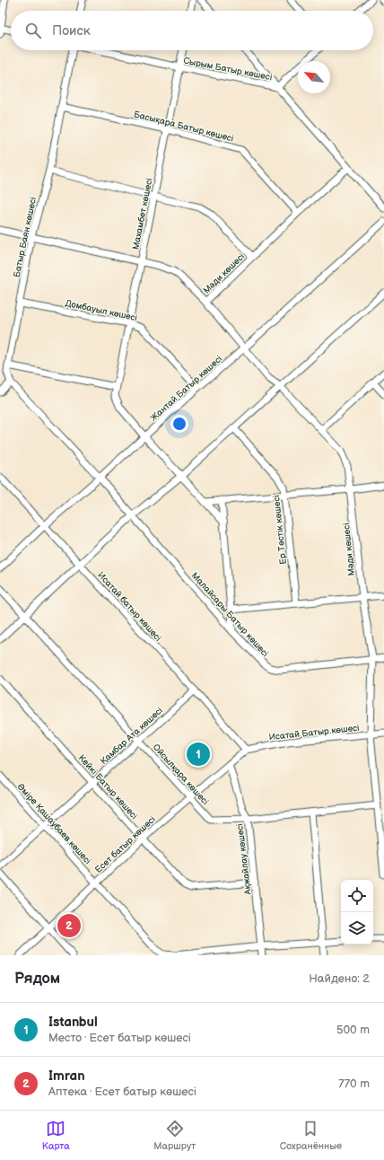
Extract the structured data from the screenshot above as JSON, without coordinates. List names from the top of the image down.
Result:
{
  "streets": {
    "street": [
      "Сырым Батыр көшесі",
      "Басықара Батыр көшесі",
      "Махамбет көшесі",
      "Батыр Баян көшесі",
      "Мәди көшесі",
      "Домбауыл көшесі",
      "Жантай Батыр көшесі",
      "Ер Төстік көшесі",
      "Исатай батыр көшесі",
      "Малайсары Батыр көшесі",
      "Исатай Батыр көшесі",
      "Қамбар Ата көшесі",
      "Ойсылқара көшесі",
      "Кейкі Батыр көшесі",
      "Әміре Қашаубаев көшесі",
      "Есет батыр көшесі",
      "Ақжайлау көшесі"
    ]
  },
  "crossings": [
    ["Сырым Батыр көшесі", "Махамбет көшесі"],
    ["Басықара Батыр көшесі", "Махамбет көшесі"],
    ["Басықара Батыр көшесі", "Батыр Баян көшесі"],
    ["Басықара Батыр көшесі", "Мәди көшесі"],
    ["Махамбет көшесі", "Мәди көшесі"],
    ["Махамбет көшесі", "Домбауыл көшесі"],
    ["Батыр Баян көшесі", "Мәди көшесі"],
    ["Батыр Баян көшесі", "Домбауыл көшесі"],
    ["Мәди көшесі", "Жантай Батыр көшесі"],
    ["Мәди көшесі", "Малайсары Батыр көшесі"],
    ["Мәди көшесі", "Исатай Батыр көшесі"],
    ["Мәди көшесі", "Ойсылқара көшесі"],
    ["Домбауыл көшесі", "Жантай Батыр көшесі"],
    ["Жантай Батыр көшесі", "Исатай батыр көшесі"],
    ["Исатай батыр көшесі", "Исатай Батыр көшесі"],
    ["Исатай батыр көшесі", "Қамбар Ата көшесі"],
    ["Исатай батыр көшесі", "Есет батыр көшесі"],
    ["Исатай Батыр көшесі", "Есет батыр көшесі"],
    ["Қамбар Ата көшесі", "Ойсылқара көшесі"],
    ["Қамбар Ата көшесі", "Кейкі Батыр көшесі"],
    ["Қамбар Ата көшесі", "Әміре Қашаубаев көшесі"],
    ["Ойсылқара көшесі", "Есет батыр көшесі"],
    ["Ойсылқара көшесі", "Ақжайлау көшесі"],
    ["Кейкі Батыр көшесі", "Есет батыр көшесі"],
    ["Кейкі Батыр көшесі", "Ақжайлау көшесі"],
    ["Әміре Қашаубаев көшесі", "Есет батыр көшесі"],
    ["Әміре Қашаубаев көшесі", "Ақжайлау көшесі"],
    ["Есет батыр көшесі", "Ақжайлау көшесі"]
  ],
  "north": "top left",
  "page": {
    "search": "Поиск",
    "pins": ["1", "2"],
    "heading": ["Рядом", "Найдено: 2"],
    "list": [
      {
        "mark": "1",
        "name": "Istanbul",
        "note": "Место · Есет батыр көшесі",
        "value": "500 m"
      },
      {
        "mark": "2",
        "name": "Imran",
        "note": "Аптека · Есет батыр көшесі",
        "value": "770 m"
      }
    ],
    "nav": ["Карта", "Маршрут", "Сохранённые"]
  }
}
